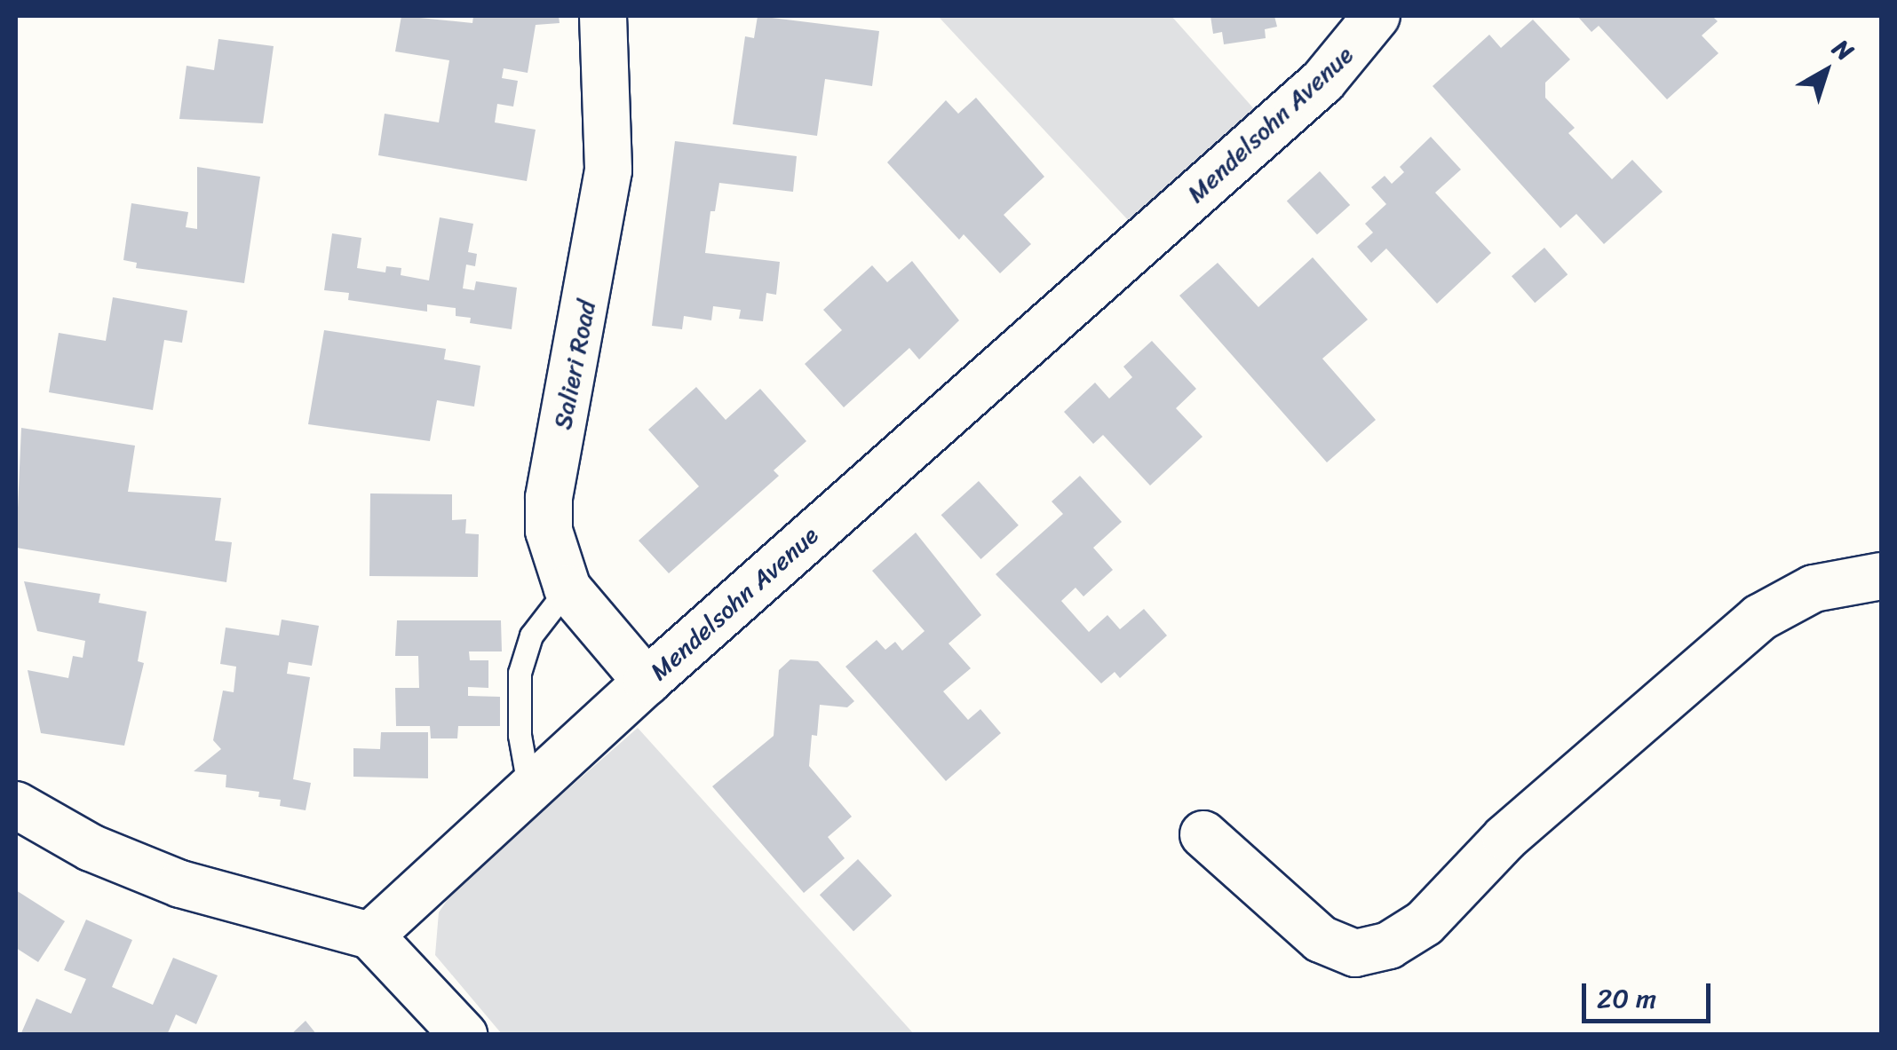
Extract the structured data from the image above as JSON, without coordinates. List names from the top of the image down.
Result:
{
  "streets": {
    "street": ["Mendelsohn Avenue", "Salieri Road"]
  },
  "crossings": [
    ["Mendelsohn Avenue", "Salieri Road"]
  ],
  "scale_bar": "20 m",
  "north": "top right"
}
